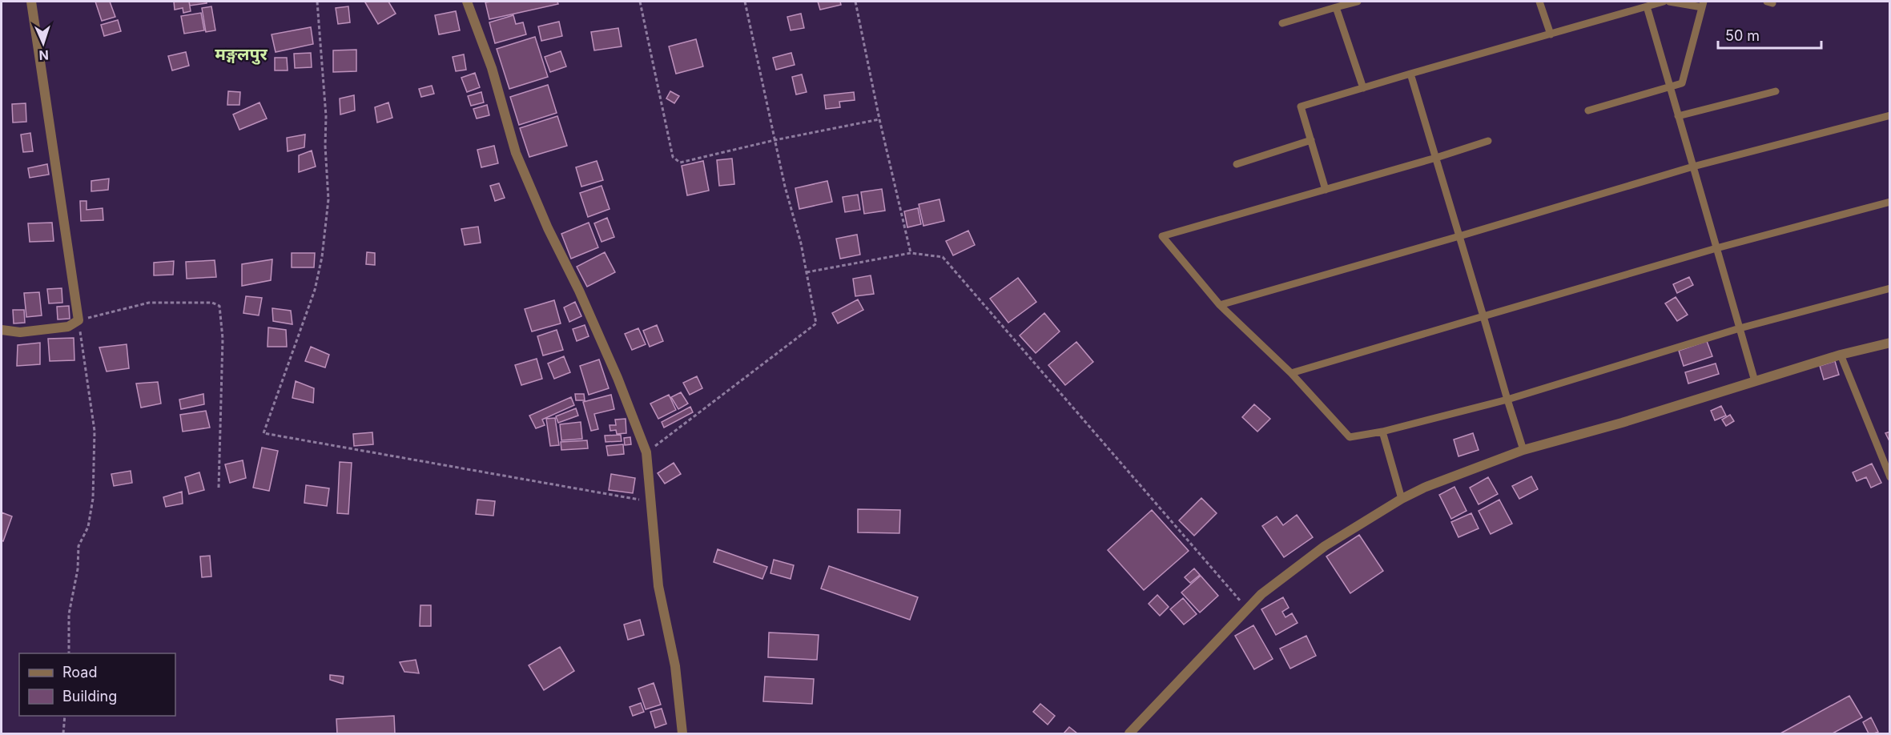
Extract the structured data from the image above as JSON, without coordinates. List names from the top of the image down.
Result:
{
  "districts": ["मङ्गलपुर"],
  "legend": ["Road", "Building"],
  "scale_bar": "50 m",
  "north": "bottom"
}
